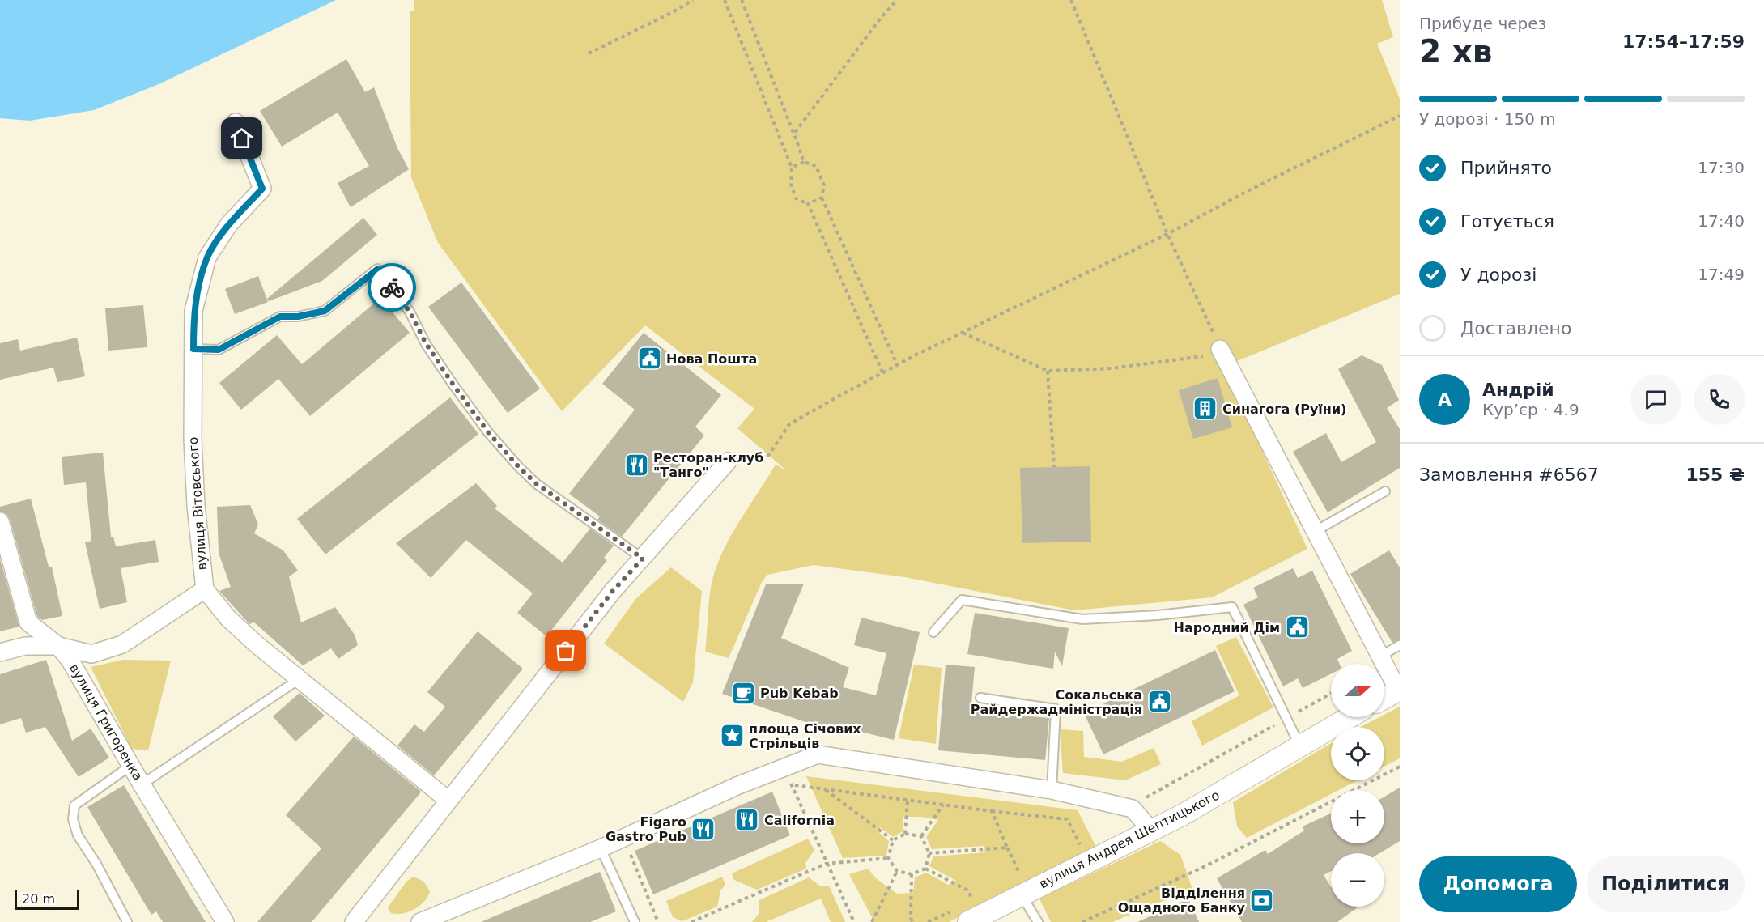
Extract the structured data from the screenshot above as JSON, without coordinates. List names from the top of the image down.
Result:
{
  "streets": {
    "street": ["вулиця Вітовського", "вулиця Григоренка", "вулиця Андрея Шептицького"]
  },
  "places": {
    "public building": ["Нова Пошта", "Народний Дім", "Сокальська Райдержадміністрація"],
    "building": ["Синагога (Руїни)"],
    "restaurant": ["Ресторан-клуб \"Танго\"", "California", "Figaro Gastro Pub"],
    "cafe": ["Pub Kebab"],
    "place": ["площа Січових Стрільців"],
    "bank": ["Відділення Ощадного Банку"]
  },
  "scale_bar": "20 m",
  "north": "right",
  "page": {
    "heading": ["2 хв", "Прибуде через", "17:54–17:59"],
    "panel": [
      "Андрій",
      "Кур’єр · 4.9",
      "Замовлення #6567",
      "155 ₴"
    ],
    "bar": "У дорозі · 150 m",
    "list": [
      ["Прийнято", "17:30"],
      ["Готується", "17:40"],
      ["У дорозі", "17:49"],
      "Доставлено"
    ],
    "round": "А",
    "map_buttons": ["+", "−"],
    "buttons": ["Допомога", "Поділитися"],
    "scale": "20 m"
  }
}
